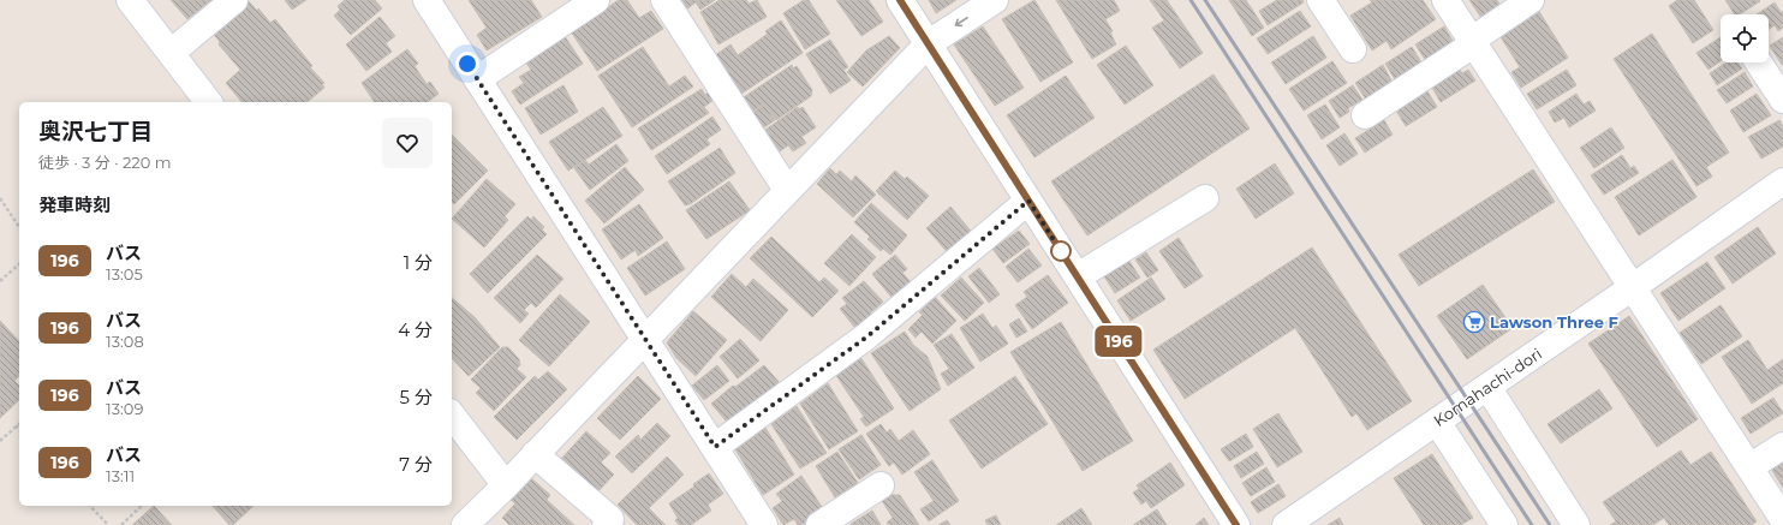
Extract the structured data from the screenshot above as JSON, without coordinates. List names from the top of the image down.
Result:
{
  "streets": {
    "street": ["Komahachi-dori"]
  },
  "places": {
    "supermarket": ["Lawson Three F"]
  },
  "lines": ["bus line 196"],
  "page": {
    "on_map": "196",
    "heading": [
      ["奥沢七丁目", "徒歩 · 3 分 · 220 m"],
      "発車時刻"
    ],
    "list": [
      {
        "mark": "196",
        "name": "バス",
        "note": "13:05",
        "value": "1 分"
      },
      {
        "mark": "196",
        "name": "バス",
        "note": "13:08",
        "value": "4 分"
      },
      {
        "mark": "196",
        "name": "バス",
        "note": "13:09",
        "value": "5 分"
      },
      {
        "mark": "196",
        "name": "バス",
        "note": "13:11",
        "value": "7 分"
      }
    ]
  }
}
